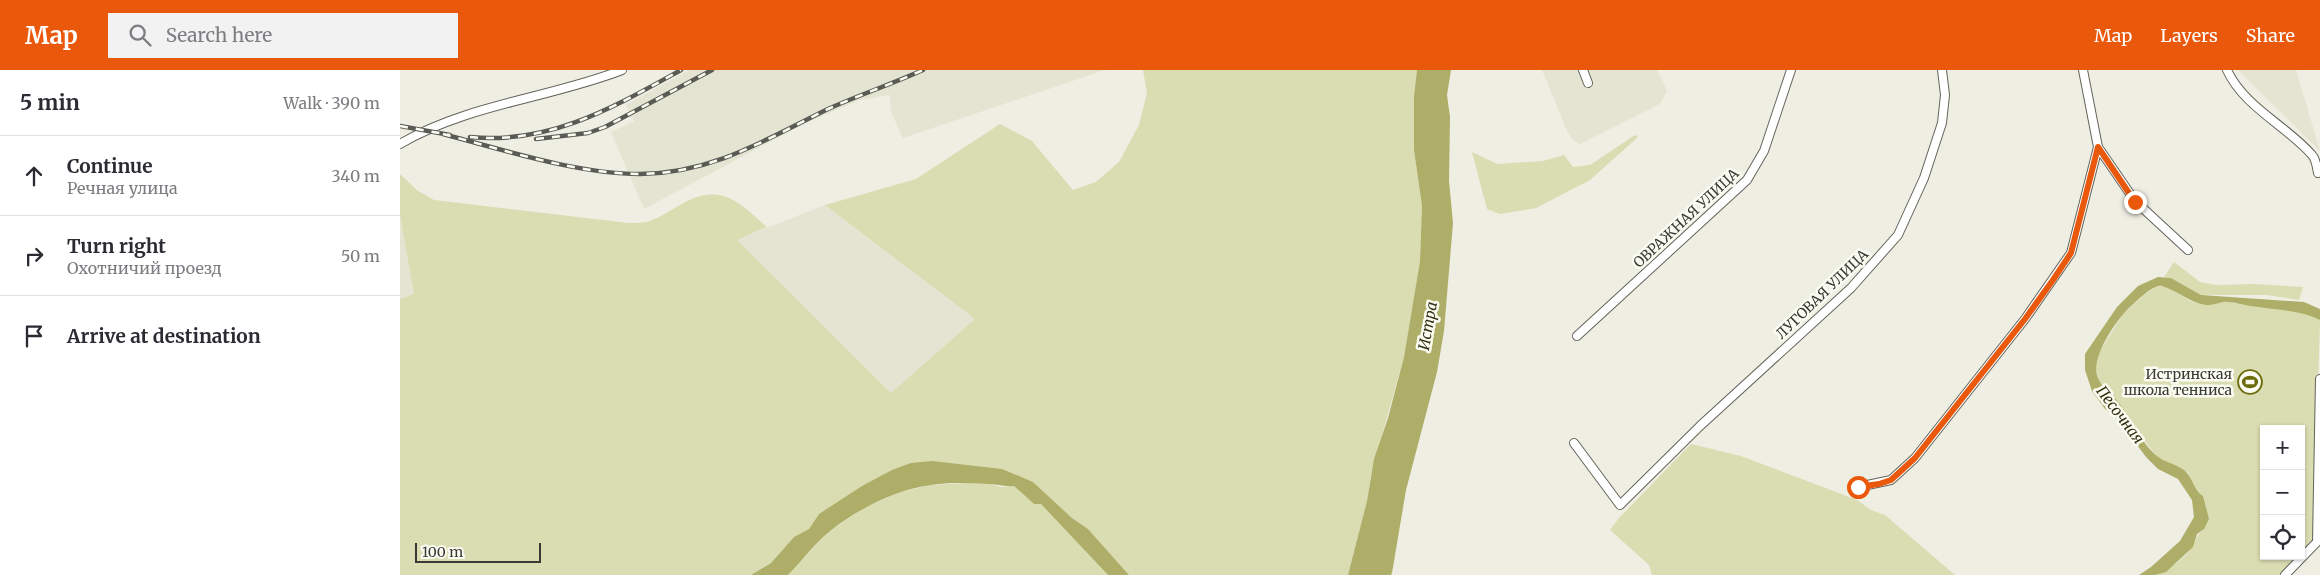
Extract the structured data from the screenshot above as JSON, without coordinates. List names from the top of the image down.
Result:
{
  "streets": {
    "street": ["ОВРАЖНАЯ УЛИЦА", "ЛУГОВАЯ УЛИЦА"]
  },
  "water": ["Истра", "Песочная"],
  "places": {
    "sports": ["Истринская школа тенниса"]
  },
  "scale_bar": "100 m",
  "page": {
    "header": "Map",
    "search": "Search here",
    "nav": ["Map", "Layers", "Share"],
    "heading": ["5 min", "Walk · 390 m"],
    "list": [
      ["Continue", "Речная улица", "340 m"],
      ["Turn right", "Охотничий проезд", "50 m"],
      "Arrive at destination"
    ],
    "map_buttons": ["+", "−"],
    "scale": "100 m"
  }
}
